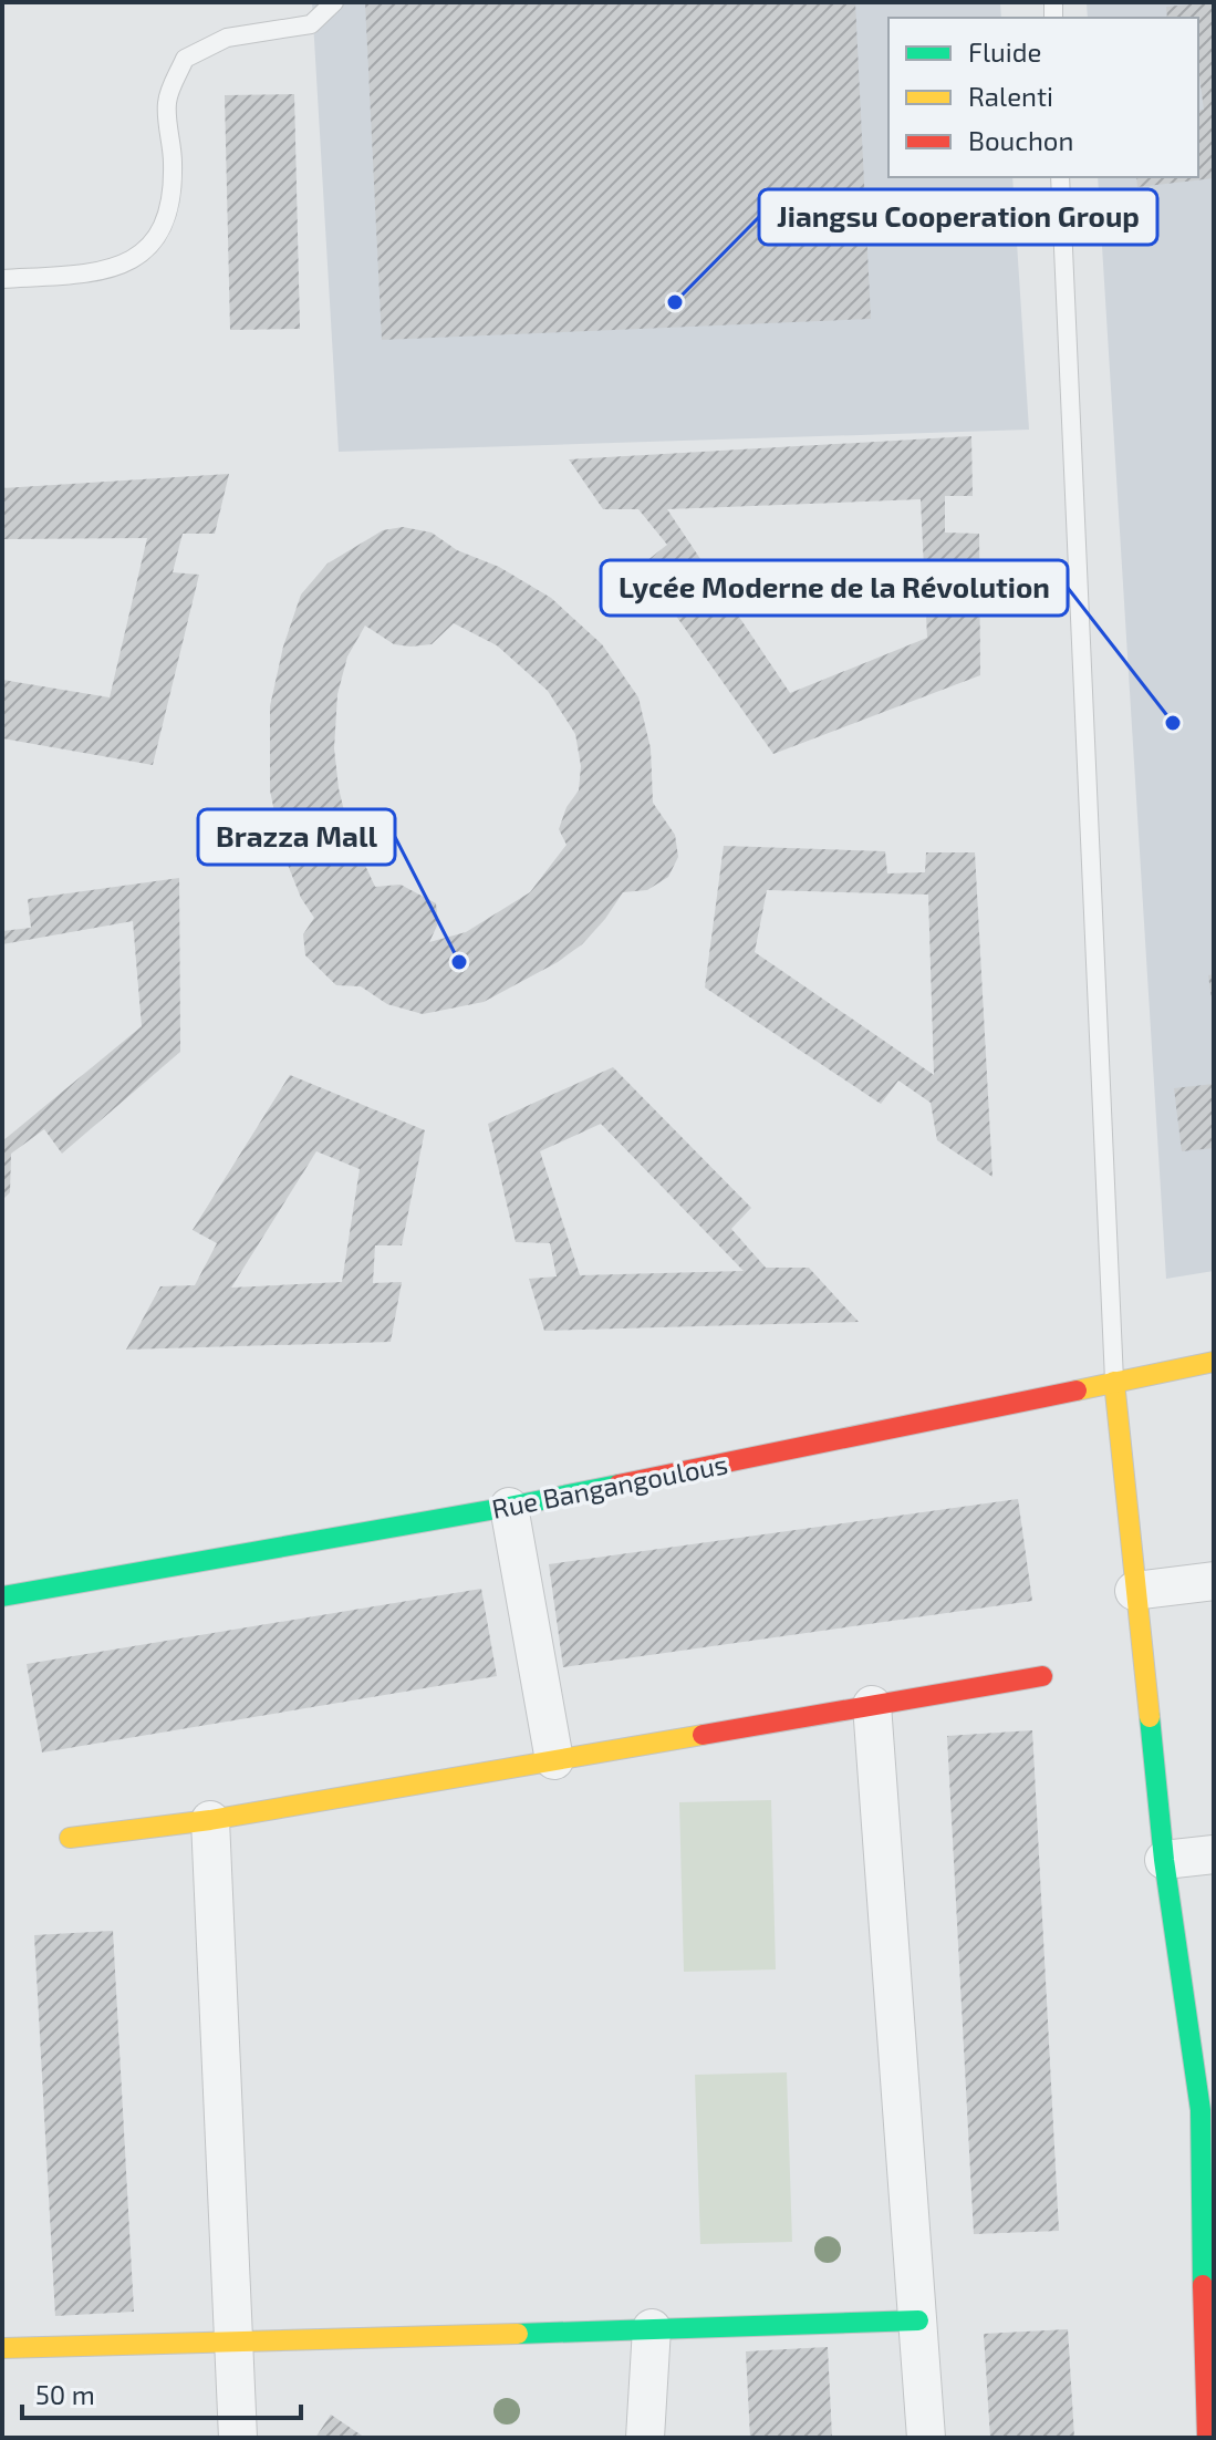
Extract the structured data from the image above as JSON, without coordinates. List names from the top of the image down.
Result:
{
  "streets": {
    "street": ["Rue Bangangoulous"]
  },
  "places": ["Jiangsu Cooperation Group", "Lycée Moderne de la Révolution", "Brazza Mall"],
  "legend": ["Fluide", "Ralenti", "Bouchon"],
  "scale_bar": "50 m"
}
